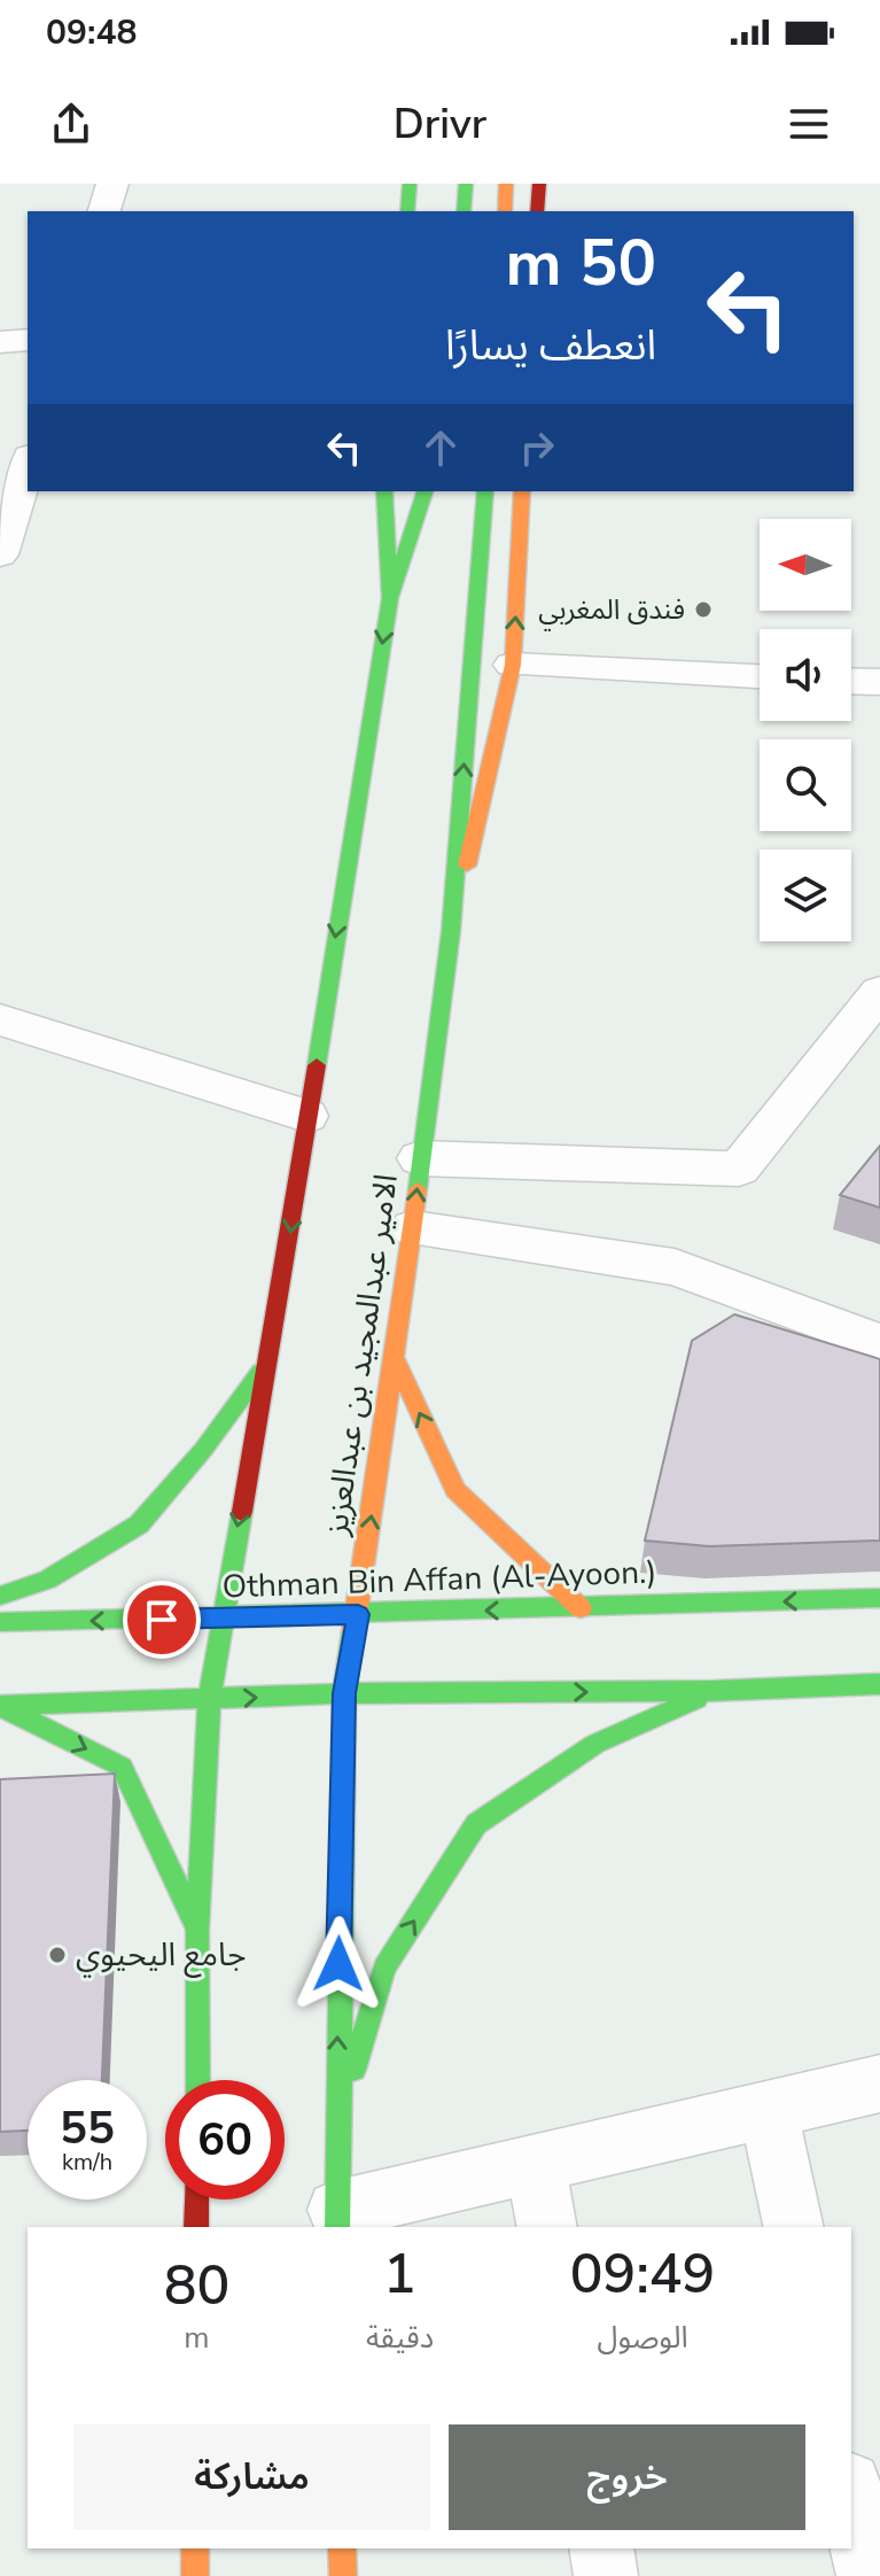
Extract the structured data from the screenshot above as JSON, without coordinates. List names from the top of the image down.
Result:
{
  "streets": {
    "main road": ["الامير عبدالمجيد بن عبدالعزيز", "Othman Bin Affan (Al-Ayoon.)"]
  },
  "crossings": [
    ["الامير عبدالمجيد بن عبدالعزيز", "Othman Bin Affan (Al-Ayoon.)"]
  ],
  "places": ["فندق المغربي", "جامع اليحيوي"],
  "north": "left",
  "page": {
    "status": "09:48",
    "header": "Drivr",
    "turn": ["50 m", "انعطف يسارًا"],
    "speed": "55 km/h",
    "limit": "60",
    "eta": [
      "09:49",
      "الوصول",
      "1",
      "دقيقة",
      "80",
      "m"
    ],
    "buttons": ["خروج", "مشاركة"]
  }
}
